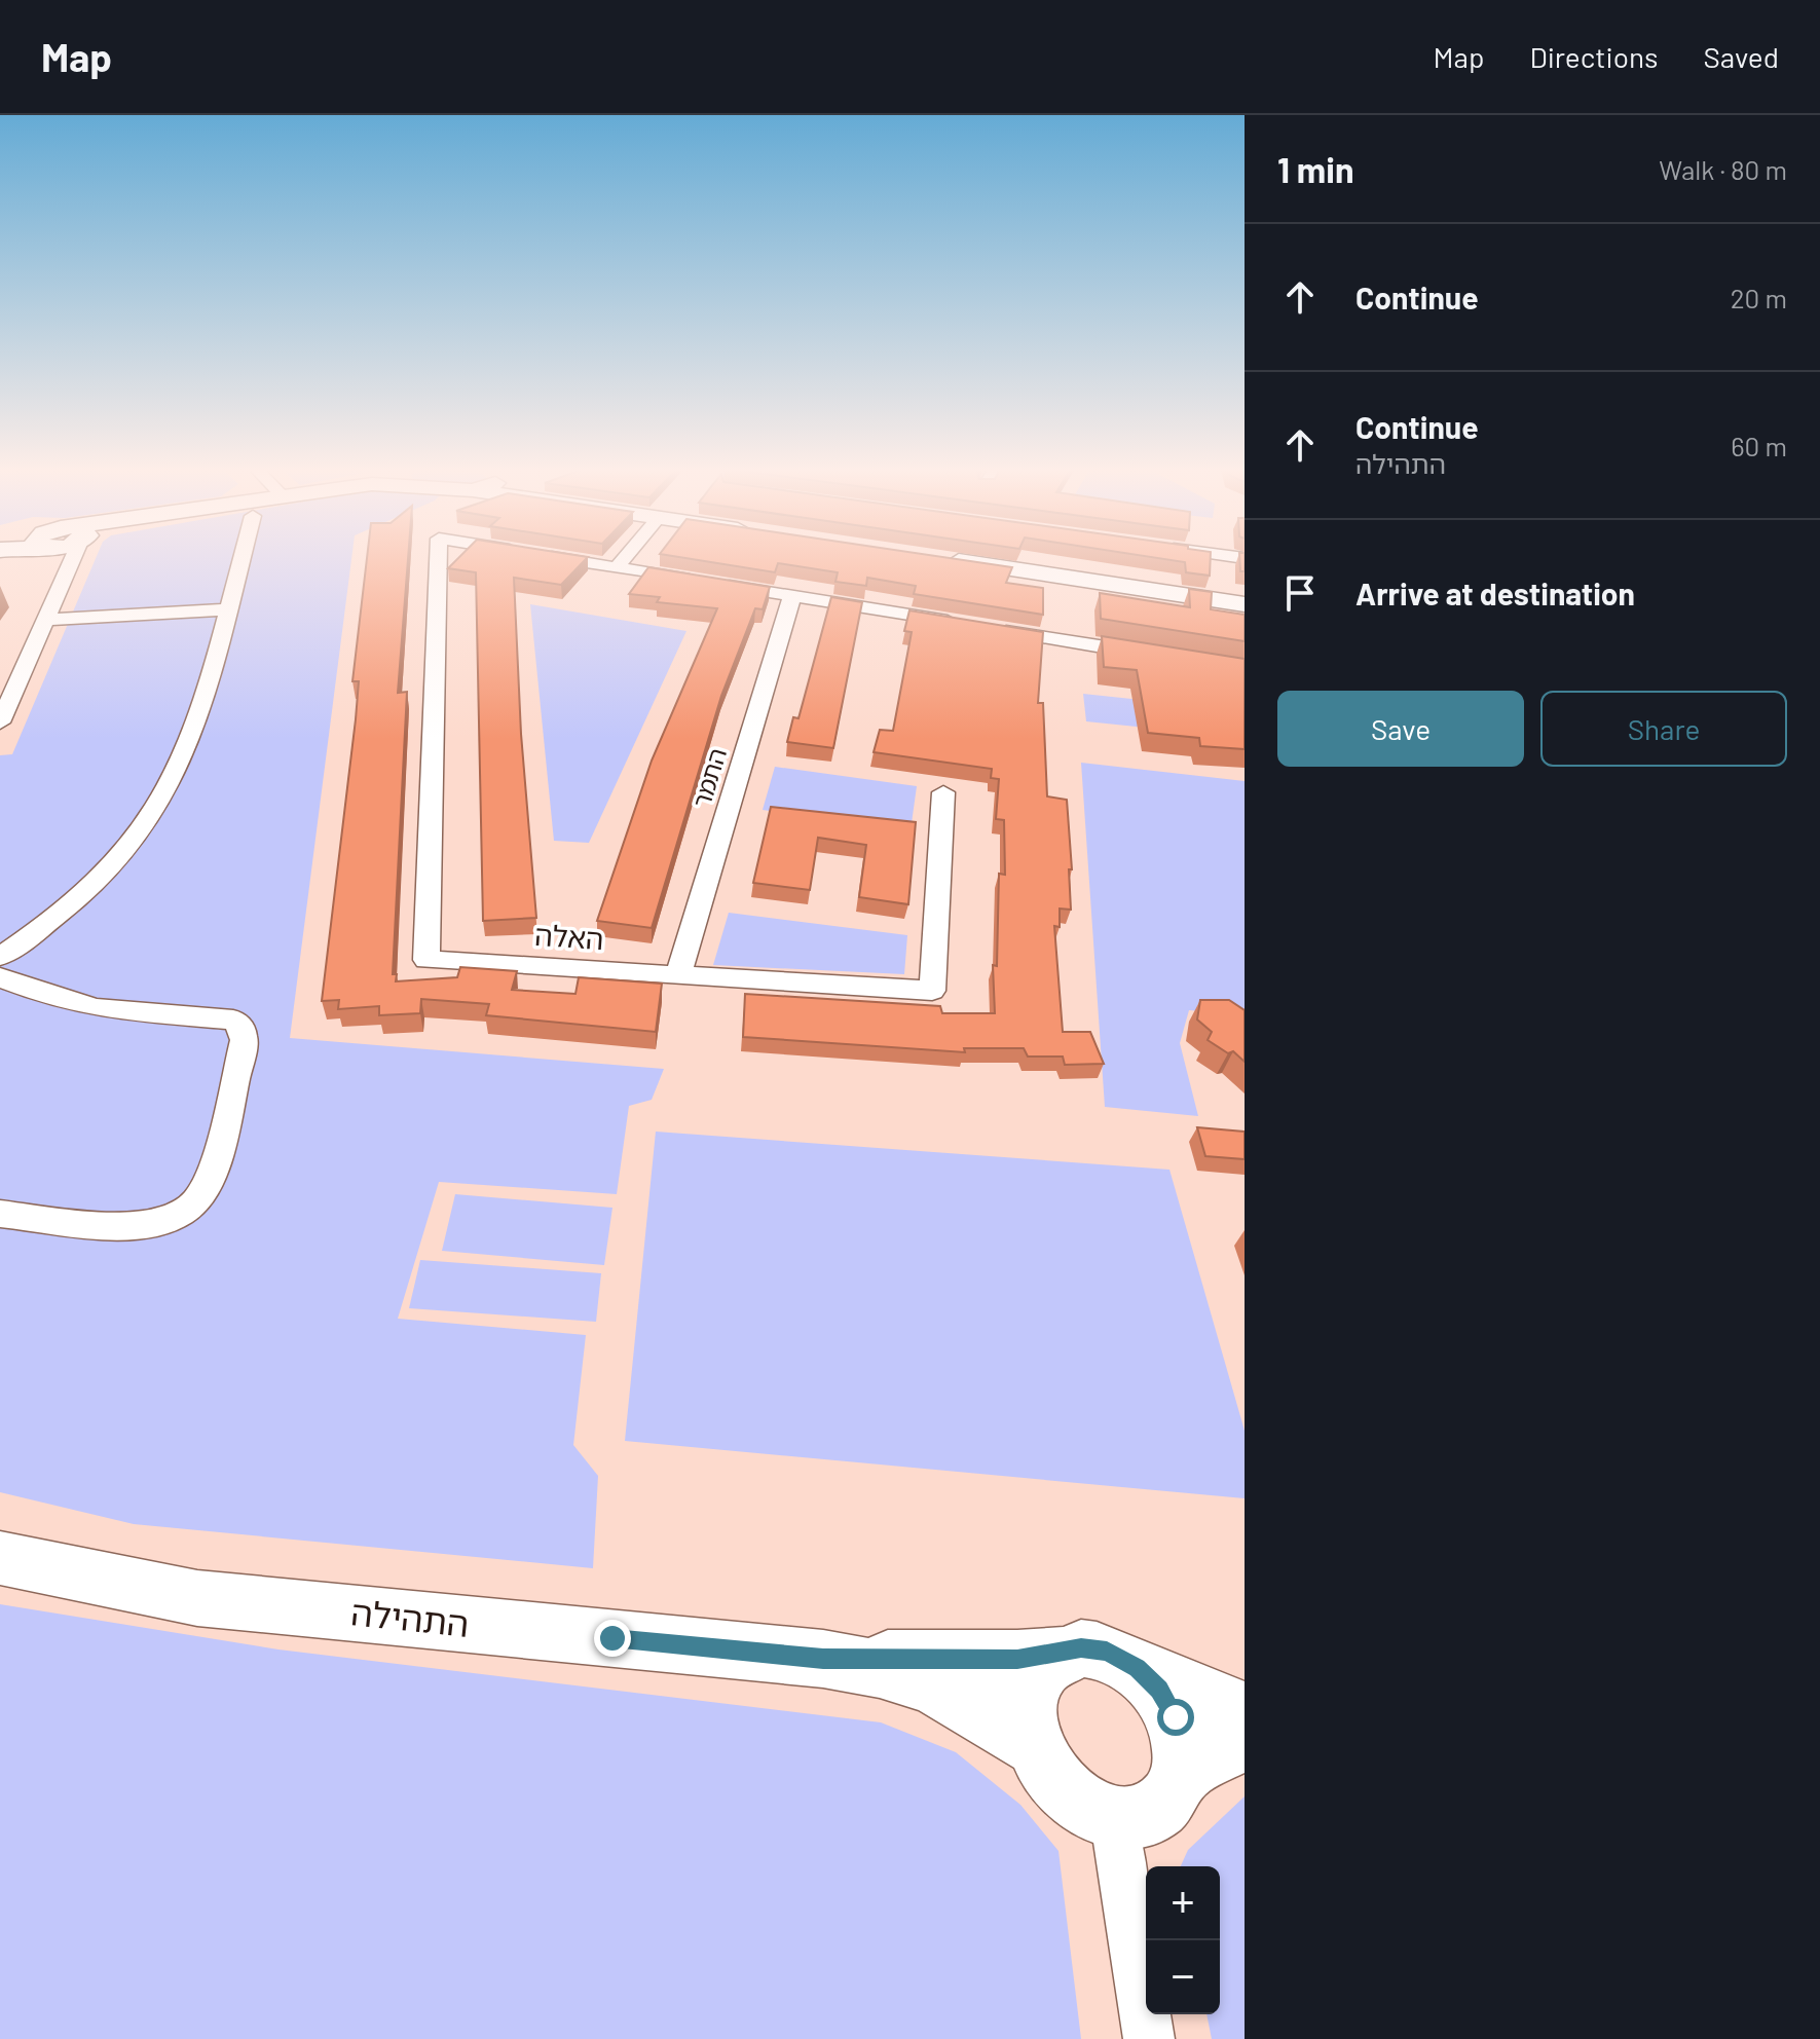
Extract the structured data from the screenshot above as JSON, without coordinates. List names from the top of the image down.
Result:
{
  "streets": {
    "street": ["התמר", "האלה", "התהילה"]
  },
  "crossings": [
    ["התמר", "האלה"]
  ],
  "page": {
    "header": "Map",
    "nav": ["Map", "Directions", "Saved"],
    "heading": ["1 min", "Walk · 80 m"],
    "list": [
      ["Continue", "20 m"],
      ["Continue", "התהילה", "60 m"],
      "Arrive at destination"
    ],
    "buttons": ["Save", "Share"],
    "map_buttons": ["+", "−"]
  }
}
